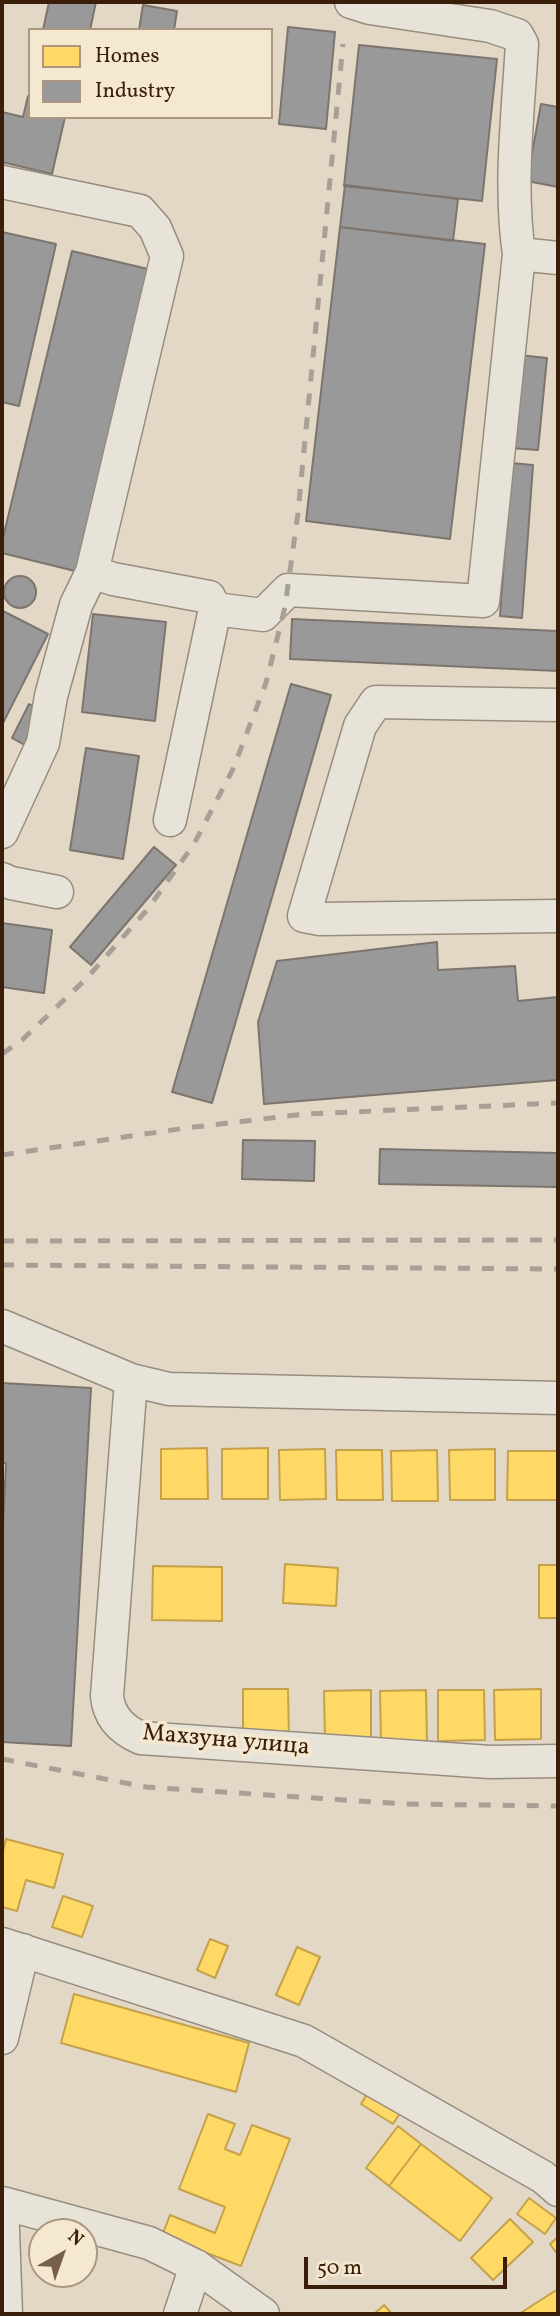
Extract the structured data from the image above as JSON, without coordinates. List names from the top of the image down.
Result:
{
  "streets": {
    "street": ["Махзуна улица"]
  },
  "legend": ["Homes", "Industry"],
  "scale_bar": "50 m",
  "north": "top right"
}
